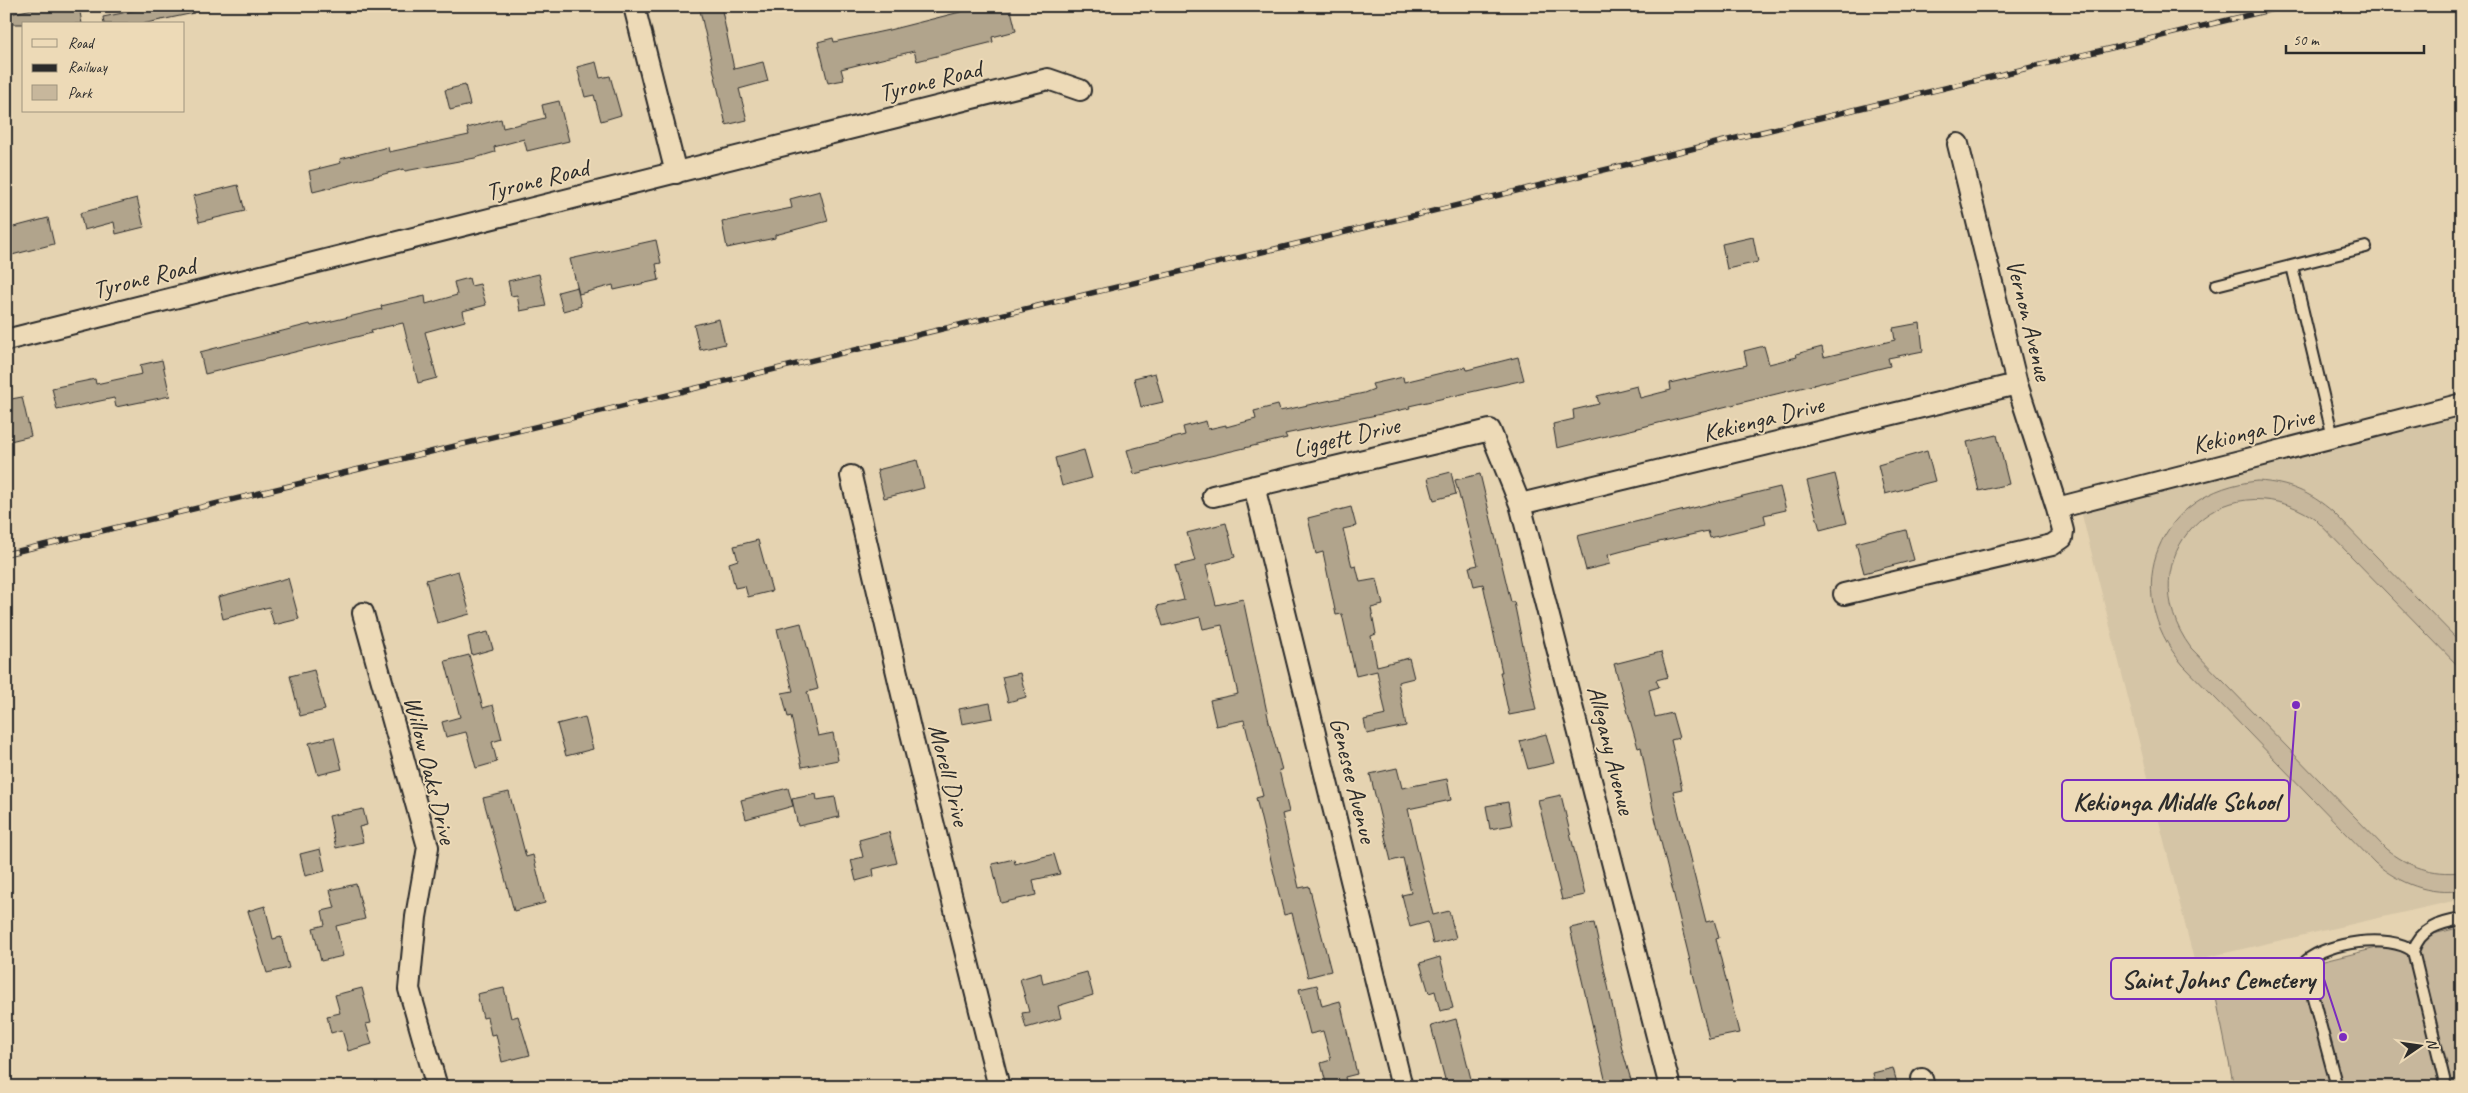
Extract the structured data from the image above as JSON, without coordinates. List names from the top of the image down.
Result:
{
  "streets": {
    "street": [
      "Tyrone Road",
      "Vernon Avenue",
      "Kekienga Drive",
      "Kekionga Drive",
      "Liggett Drive",
      "Allegany Avenue",
      "Willow Oaks Drive",
      "Morell Drive",
      "Genesee Avenue"
    ]
  },
  "crossings": [
    ["Vernon Avenue", "Kekienga Drive"],
    ["Vernon Avenue", "Kekionga Drive"],
    ["Kekienga Drive", "Allegany Avenue"],
    ["Liggett Drive", "Allegany Avenue"],
    ["Liggett Drive", "Genesee Avenue"]
  ],
  "places": ["Kekionga Middle School", "Saint Johns Cemetery"],
  "legend": ["Road", "Railway", "Park"],
  "scale_bar": "50 m",
  "north": "right"
}
